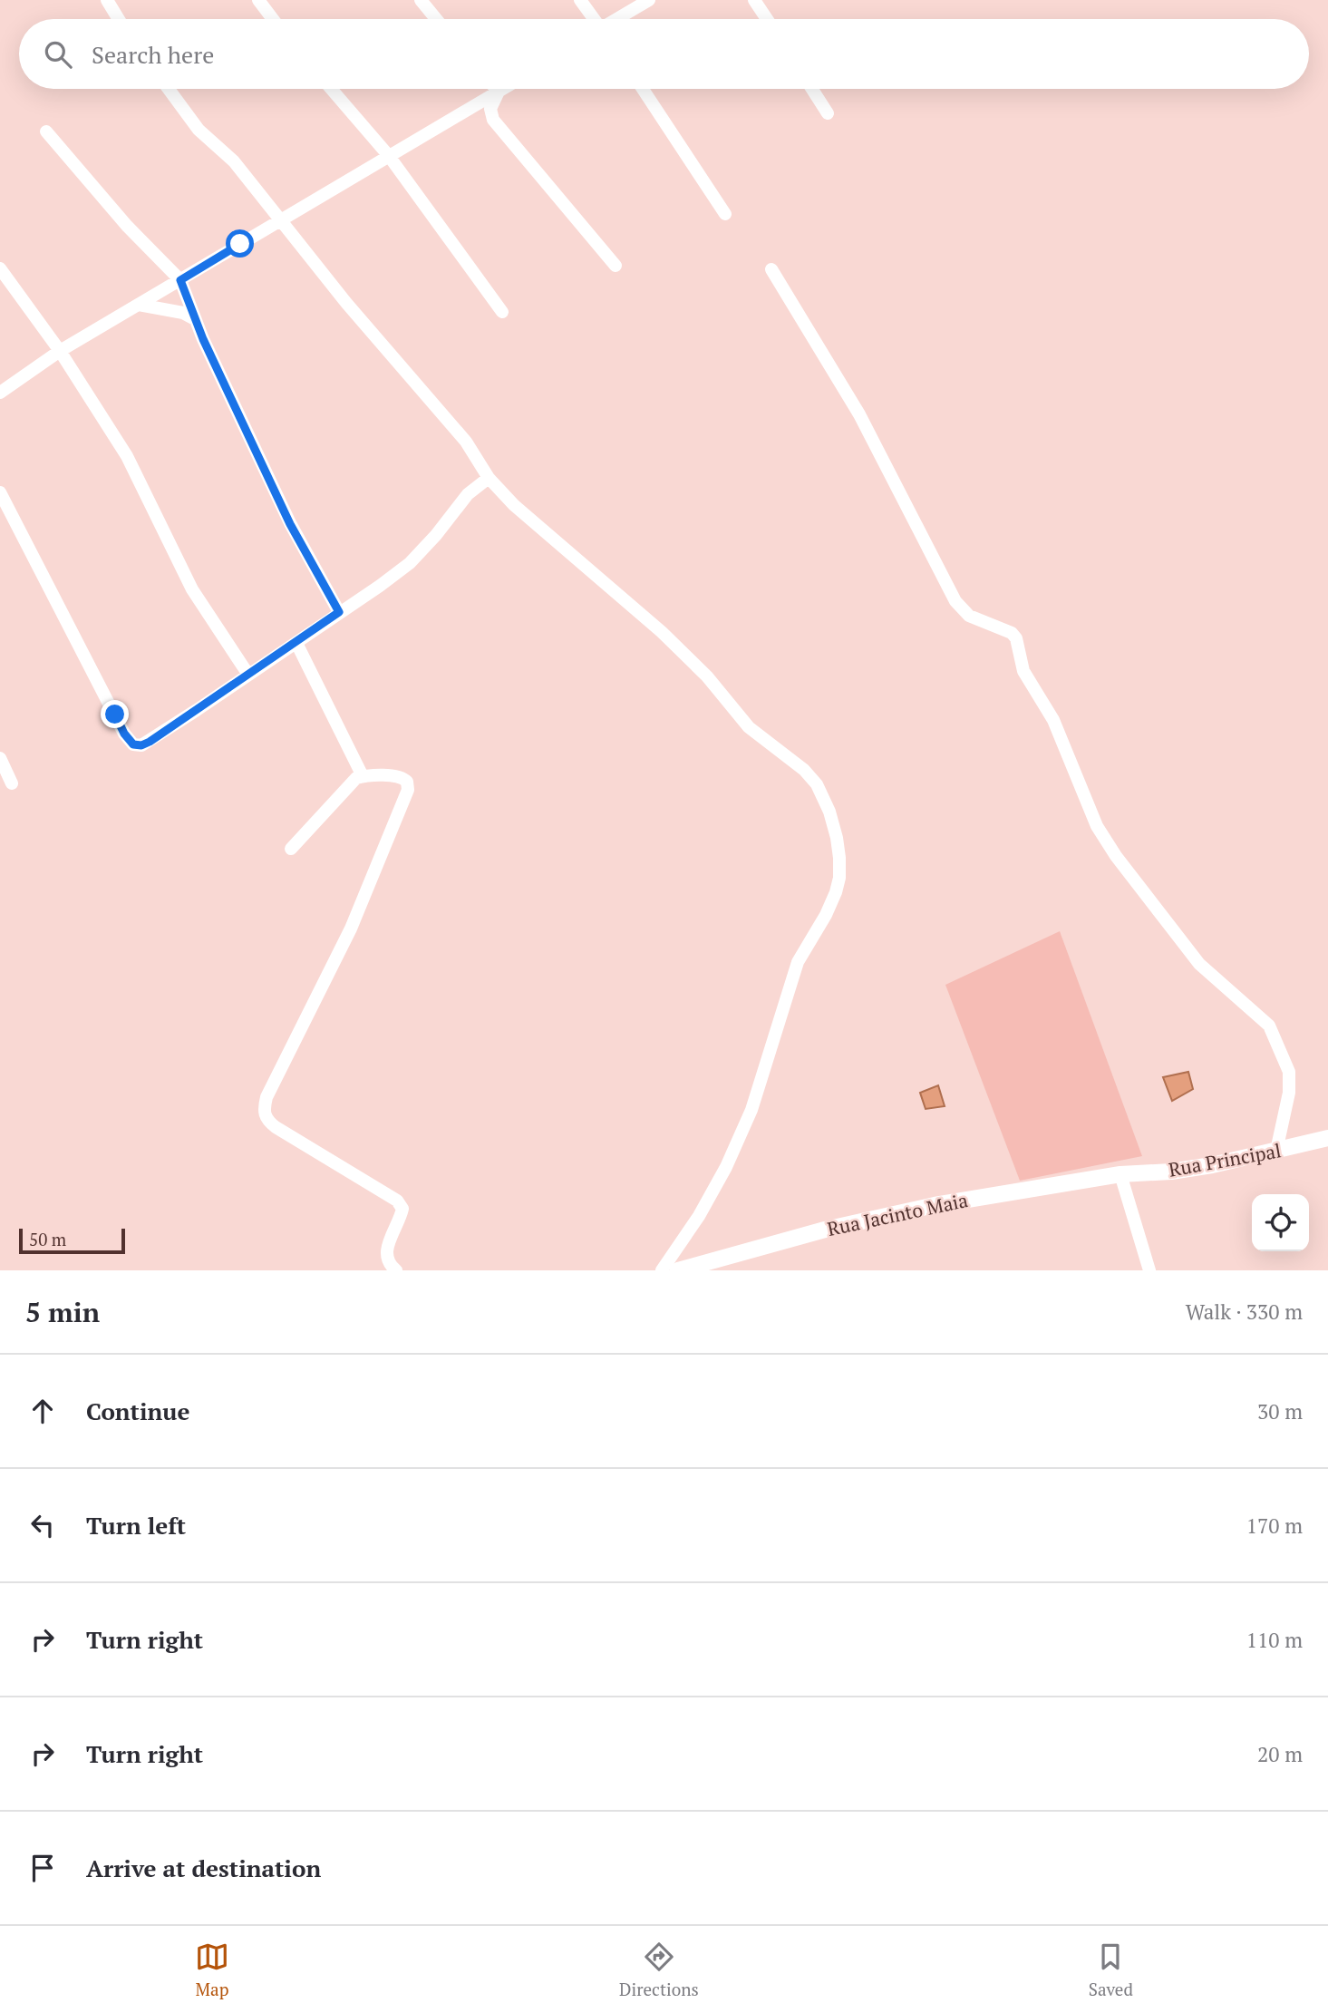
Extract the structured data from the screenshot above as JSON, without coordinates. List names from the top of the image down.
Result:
{
  "streets": {
    "street": ["Rua Principal", "Rua Jacinto Maia"]
  },
  "crossings": [
    ["Rua Principal", "Rua Jacinto Maia"]
  ],
  "scale_bar": "50 m",
  "page": {
    "search": "Search here",
    "scale": "50 m",
    "heading": ["5 min", "Walk · 330 m"],
    "list": [
      ["Continue", "30 m"],
      ["Turn left", "170 m"],
      ["Turn right", "110 m"],
      ["Turn right", "20 m"],
      "Arrive at destination"
    ],
    "nav": ["Map", "Directions", "Saved"]
  }
}
